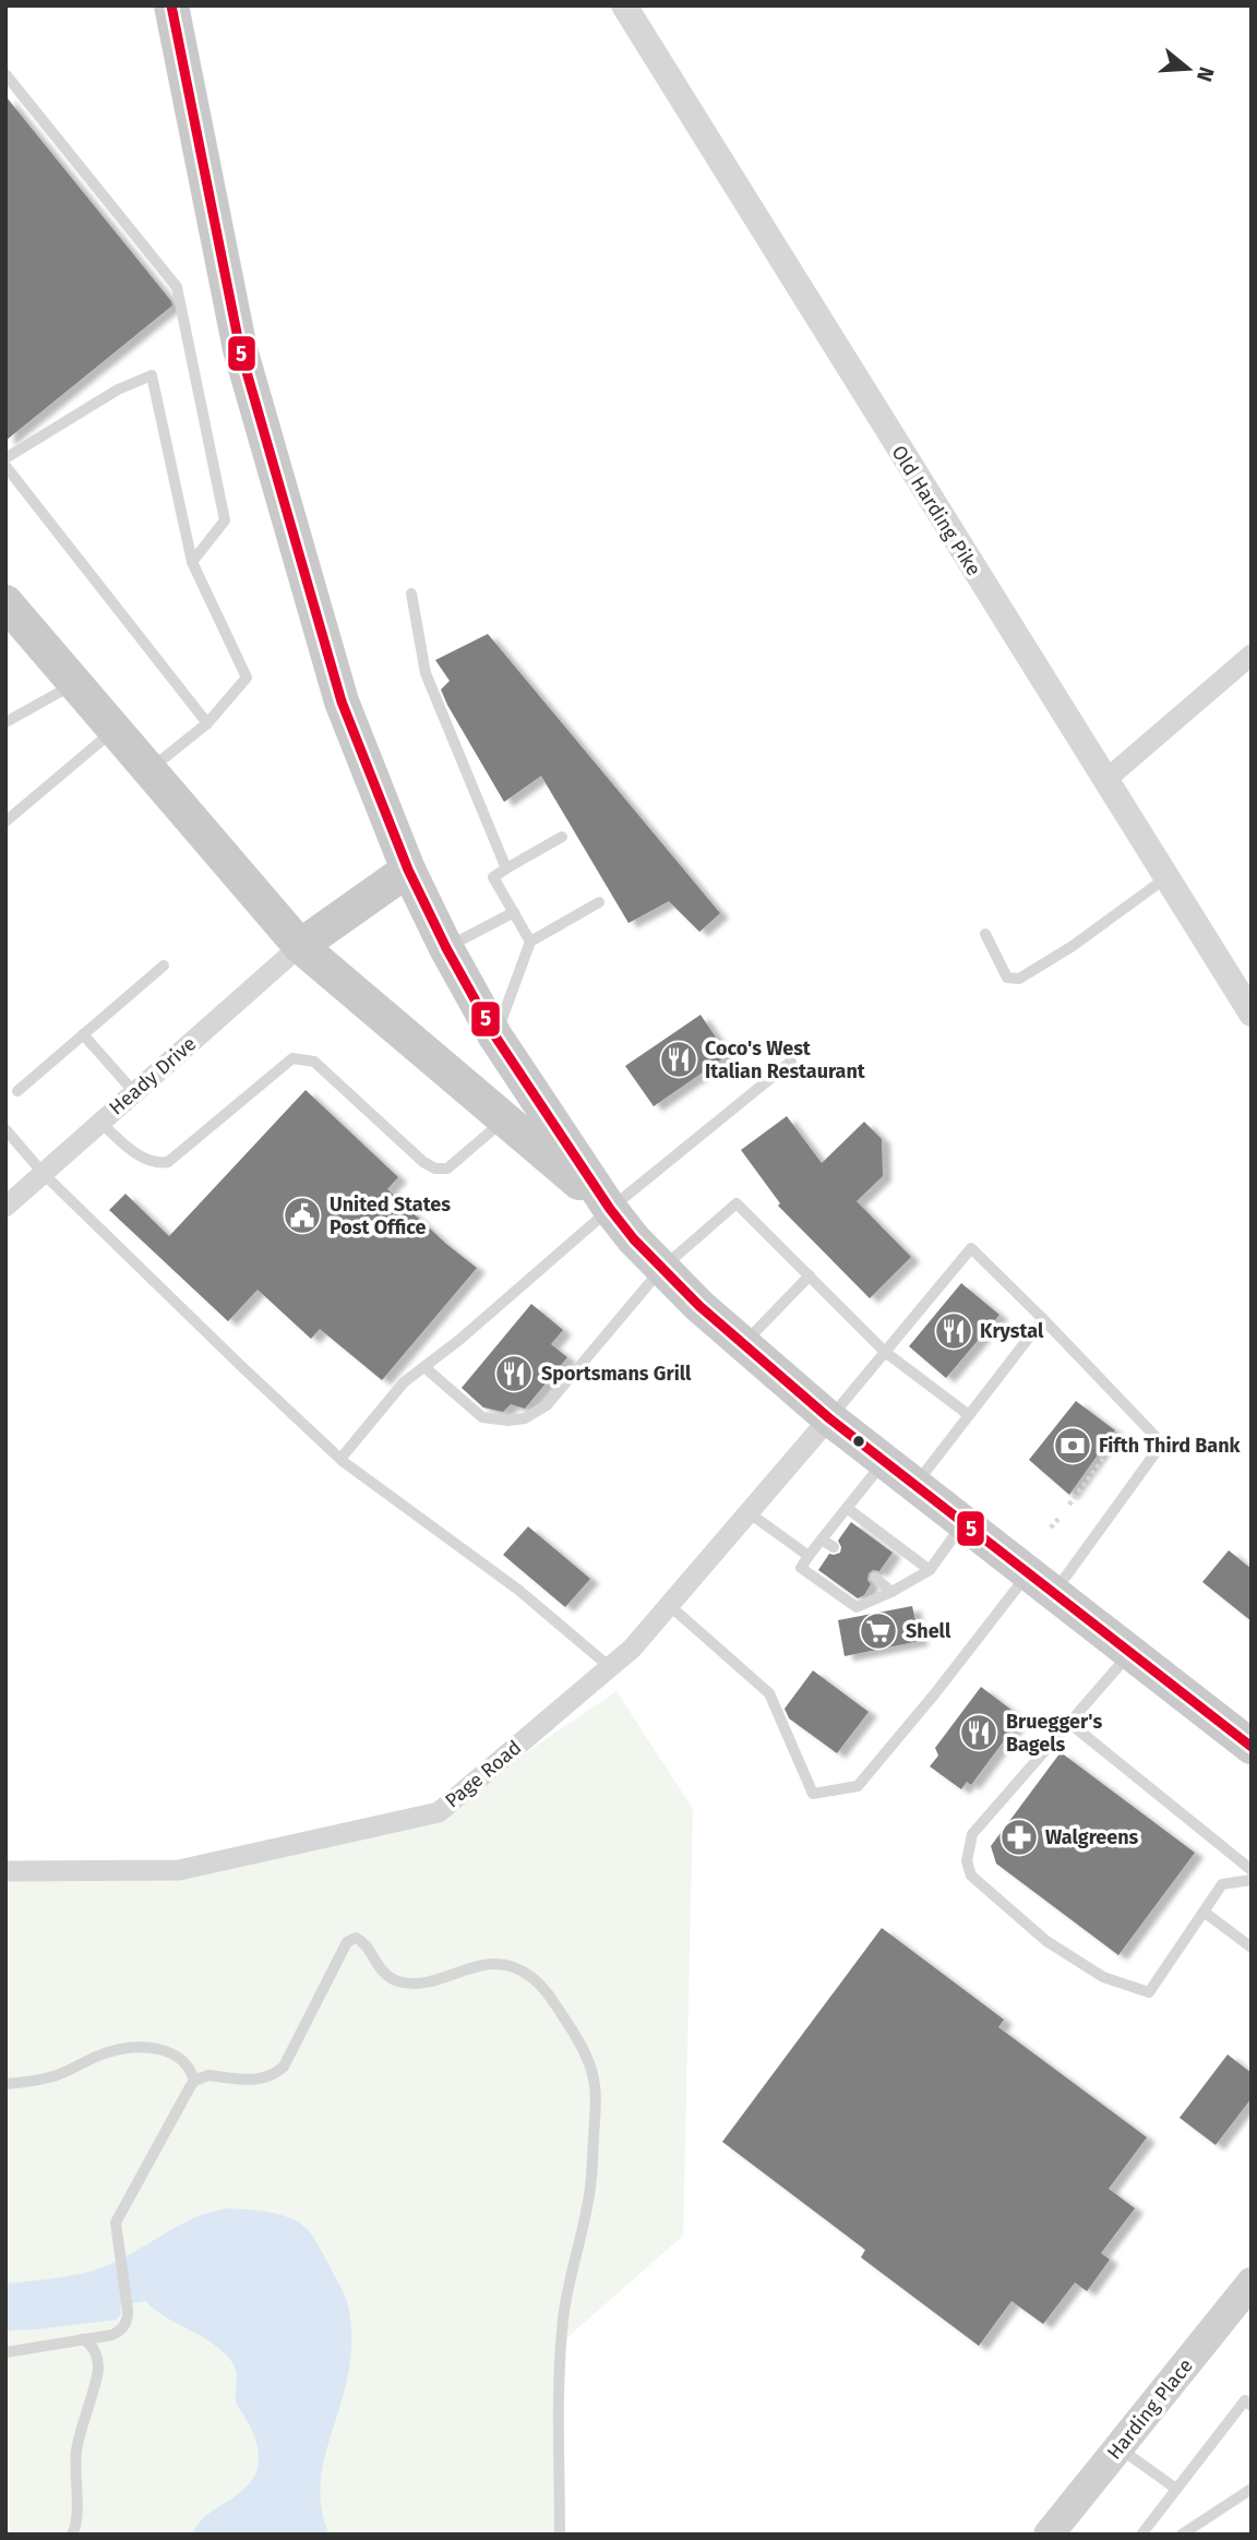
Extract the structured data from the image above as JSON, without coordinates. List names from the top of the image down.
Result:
{
  "streets": {
    "main road": ["Harding Place"],
    "street": ["Old Harding Pike", "Heady Drive", "Page Road"]
  },
  "places": {
    "restaurant": [
      "Coco's West Italian Restaurant",
      "Krystal",
      "Sportsmans Grill",
      "Bruegger's Bagels"
    ],
    "public building": ["United States Post Office"],
    "bank": ["Fifth Third Bank"],
    "supermarket": ["Shell"],
    "pharmacy": ["Walgreens"]
  },
  "lines": ["transit line 5"],
  "north": "right"
}
